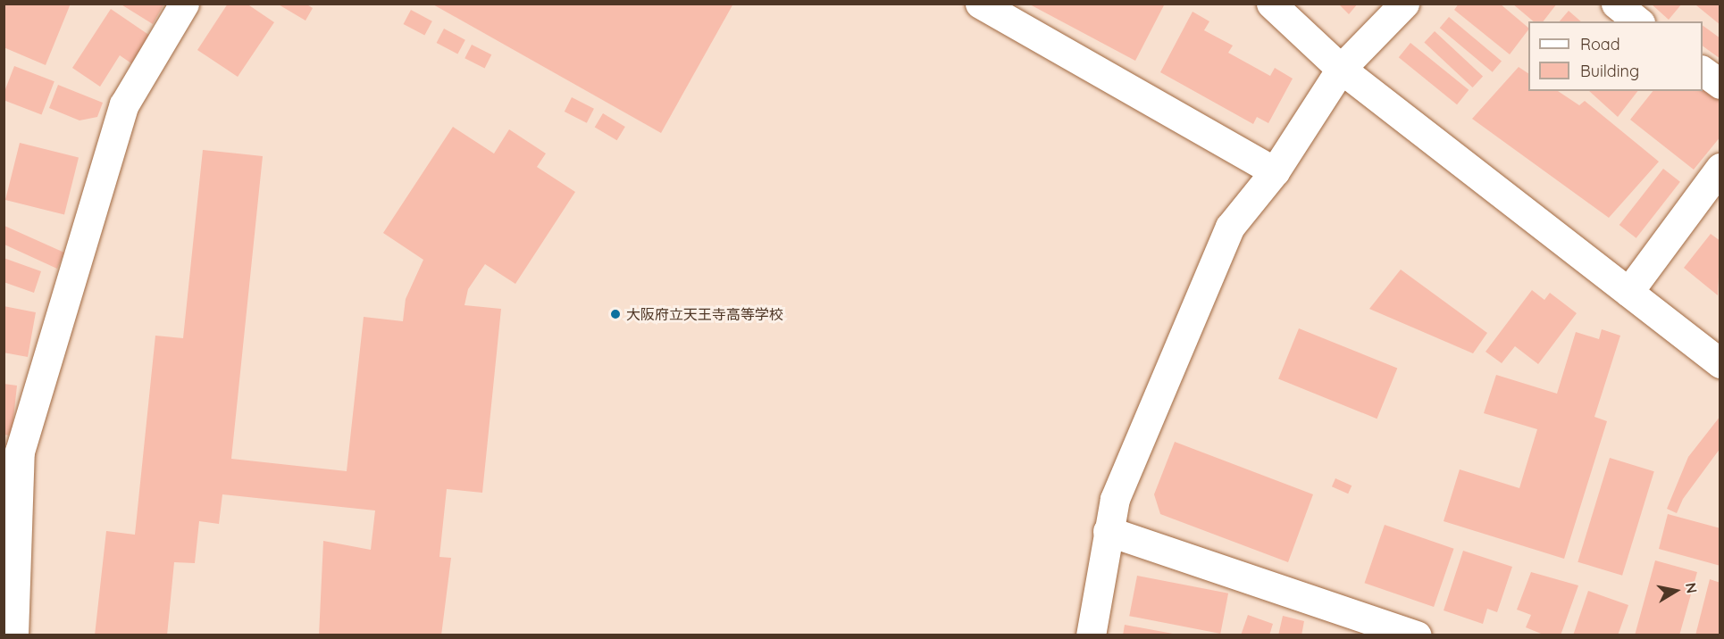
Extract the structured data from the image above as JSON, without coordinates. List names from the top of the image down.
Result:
{
  "places": ["大阪府立天王寺高等学校"],
  "legend": ["Road", "Building"],
  "north": "right"
}
